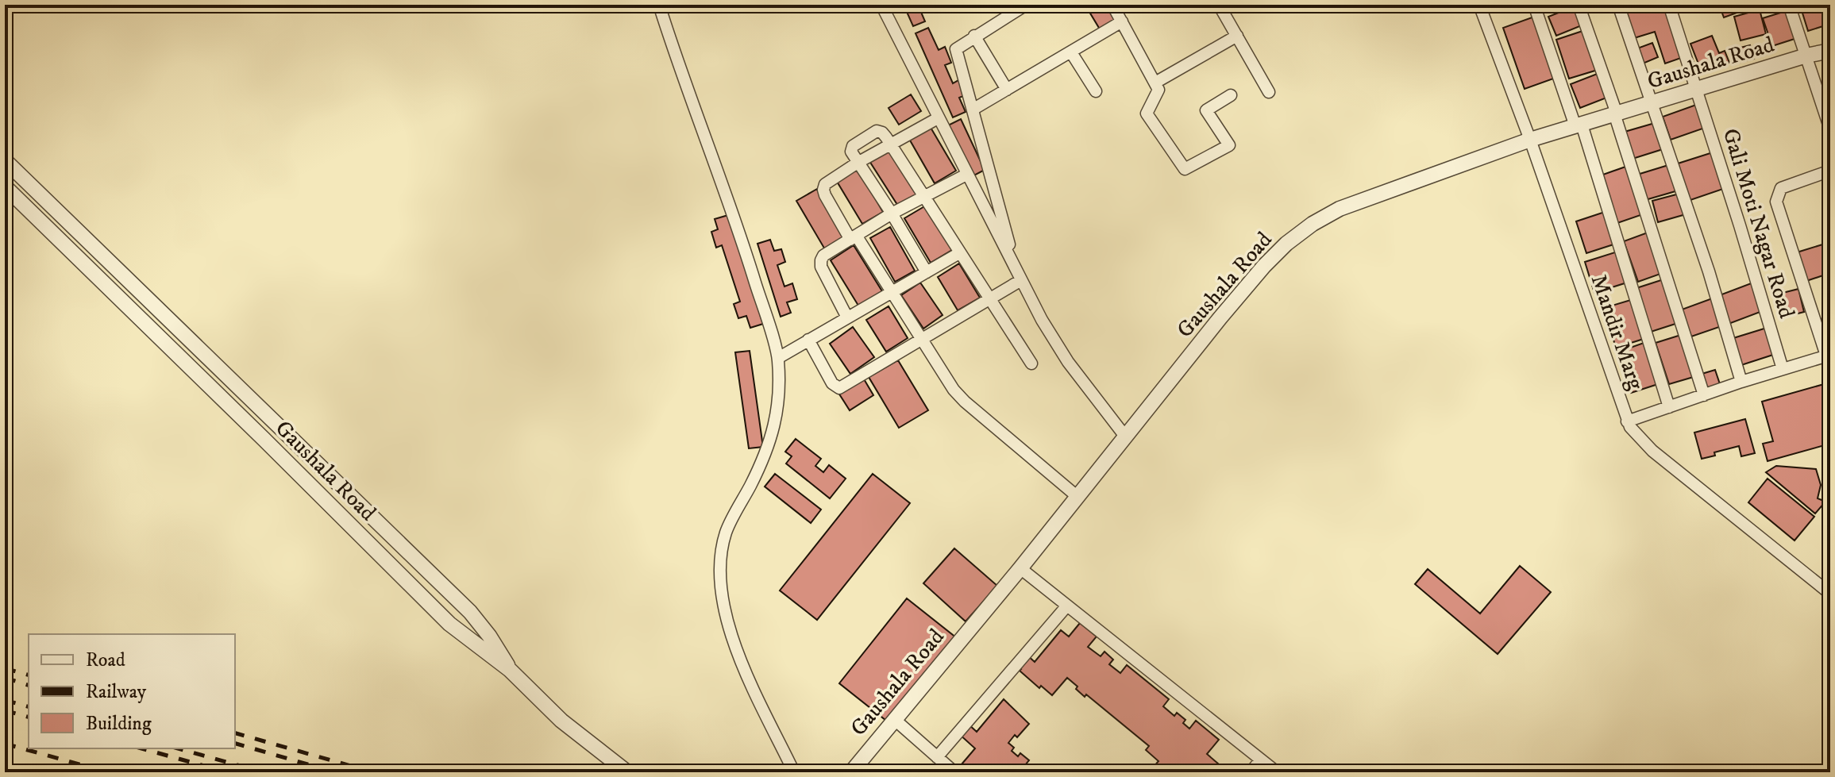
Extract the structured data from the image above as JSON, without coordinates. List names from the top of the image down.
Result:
{
  "streets": {
    "street": ["Gaushala Road", "Gali Moti Nagar Road", "Mandir Marg"]
  },
  "crossings": [
    ["Gaushala Road", "Gali Moti Nagar Road"],
    ["Gaushala Road", "Mandir Marg"]
  ],
  "legend": ["Road", "Railway", "Building"]
}
